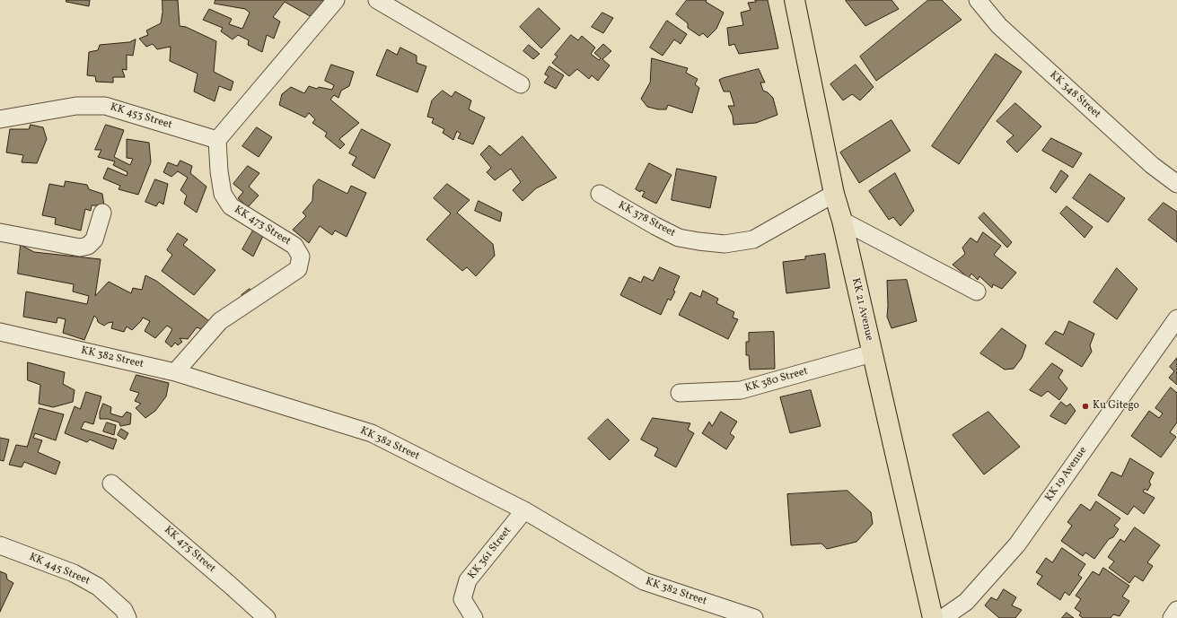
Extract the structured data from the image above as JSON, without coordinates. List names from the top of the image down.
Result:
{
  "streets": {
    "main road": ["KK 21 Avenue"],
    "street": [
      "KK 348 Street",
      "KK 453 Street",
      "KK 378 Street",
      "KK 473 Street",
      "KK 382 Street",
      "KK 380 Street",
      "KK 19 Avenue",
      "KK 475 Street",
      "KK 361 Street",
      "KK 445 Street"
    ]
  },
  "crossings": [
    ["KK 453 Street", "KK 473 Street"],
    ["KK 378 Street", "KK 21 Avenue"],
    ["KK 473 Street", "KK 382 Street"],
    ["KK 21 Avenue", "KK 380 Street"],
    ["KK 382 Street", "KK 361 Street"]
  ],
  "places": ["Ku Gitego"]
}
